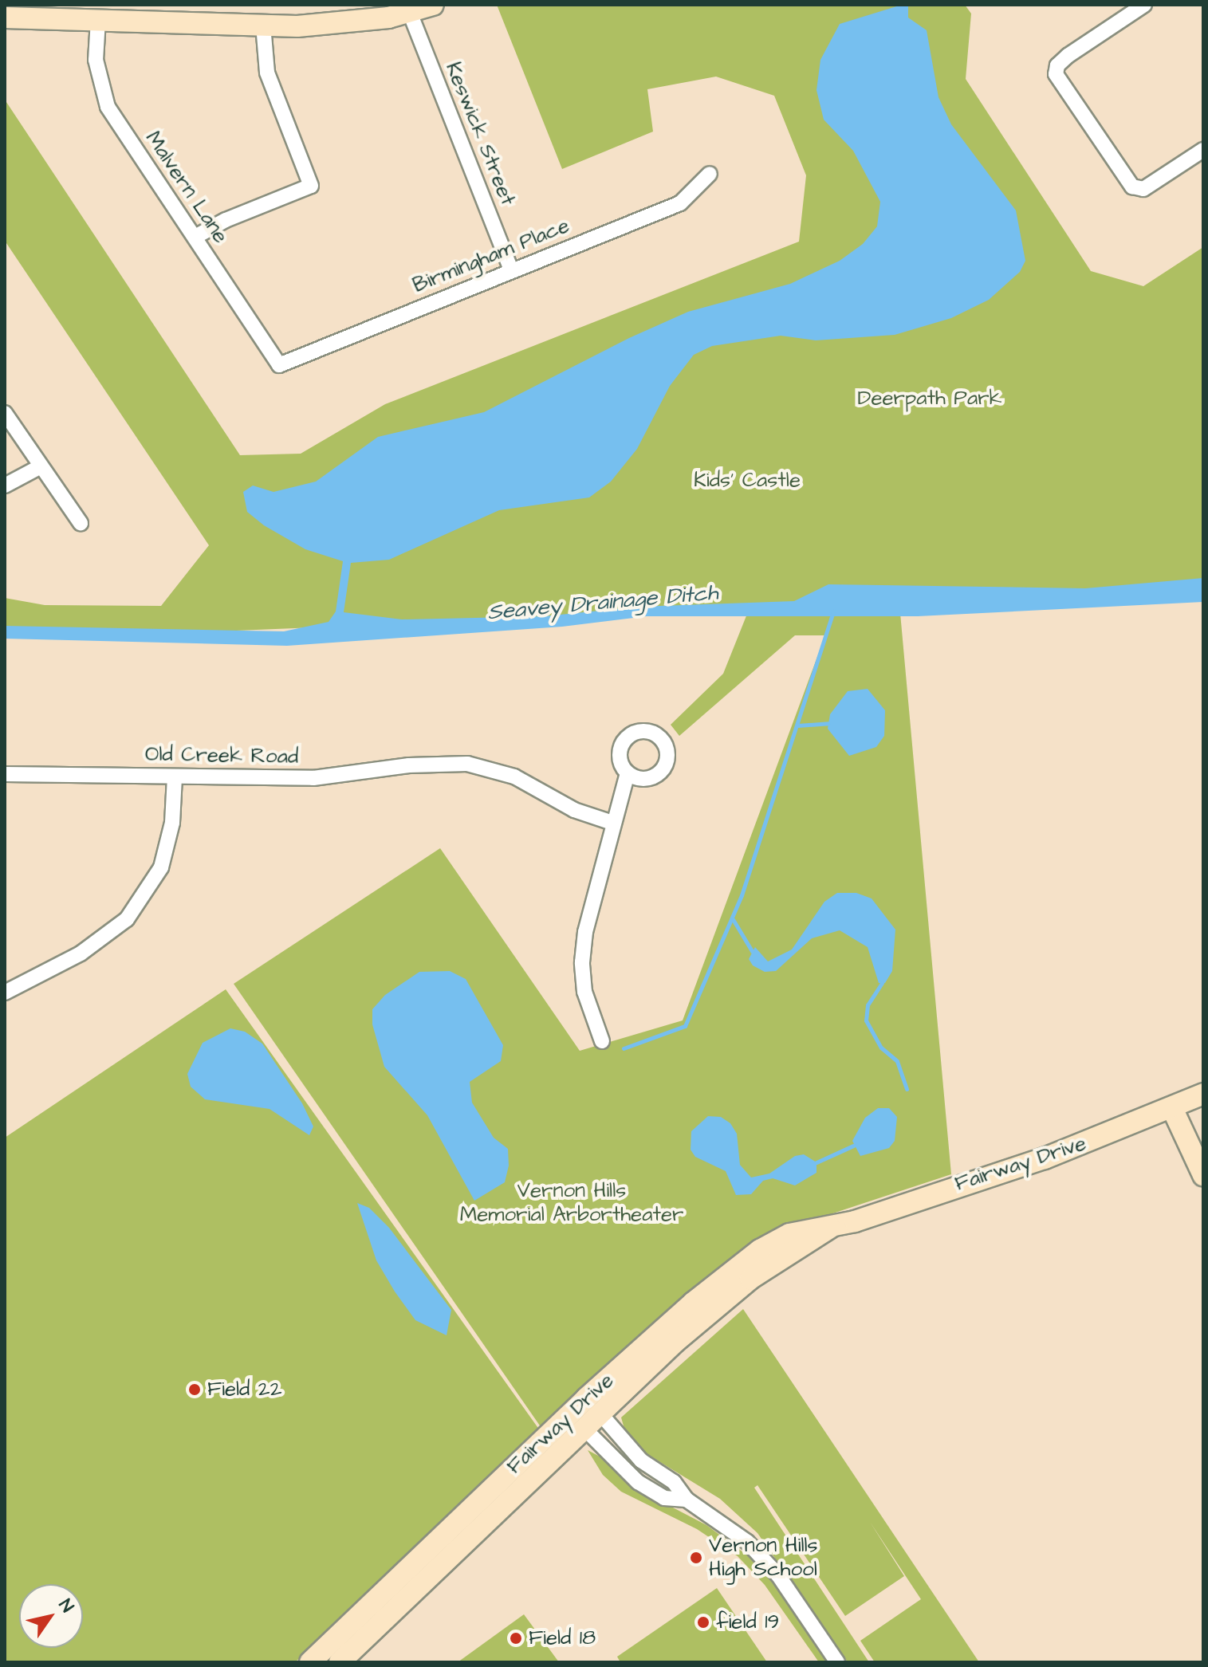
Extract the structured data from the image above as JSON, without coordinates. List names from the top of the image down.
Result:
{
  "streets": {
    "main road": ["Fairway Drive"],
    "street": [
      "Keswick Street",
      "Malvern Lane",
      "Birmingham Place",
      "Old Creek Road"
    ]
  },
  "crossings": [
    ["Keswick Street", "Birmingham Place"],
    ["Malvern Lane", "Birmingham Place"]
  ],
  "water": ["Seavey Drainage Ditch"],
  "parks": ["Deerpath Park", "Kids’ Castle", "Vernon Hills Memorial Arbortheater"],
  "places": [
    "Field 22",
    "Vernon Hills High School",
    "field 19",
    "Field 18"
  ],
  "north": "top right"
}
